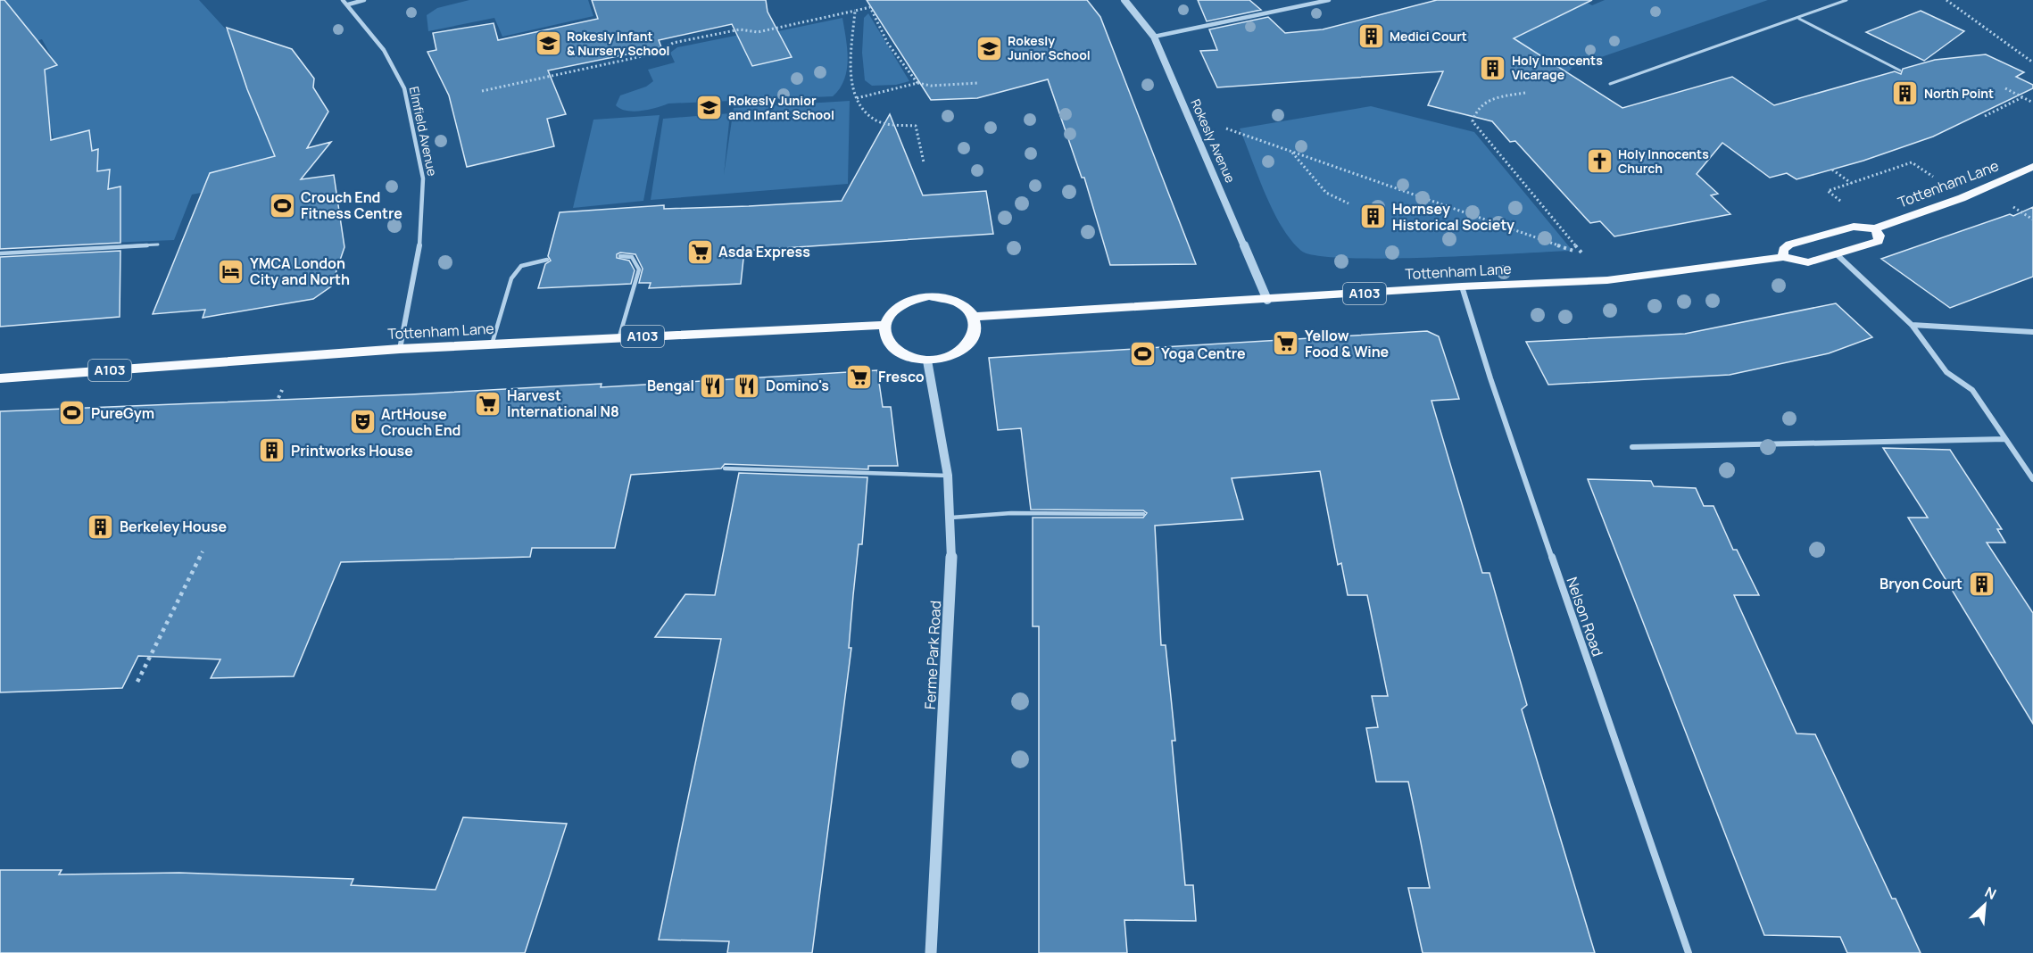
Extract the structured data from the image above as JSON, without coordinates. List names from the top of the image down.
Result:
{
  "streets": {
    "main road": ["Tottenham Lane", "A103"],
    "street": [
      "Elmfield Avenue",
      "Rokesly Avenue",
      "Nelson Road",
      "Ferme Park Road"
    ]
  },
  "crossings": [
    ["Elmfield Avenue", "Tottenham Lane"],
    ["Rokesly Avenue", "Tottenham Lane"],
    ["Tottenham Lane", "Nelson Road"],
    ["Tottenham Lane", "Ferme Park Road"]
  ],
  "places": {
    "building": [
      "Medici Court",
      "Holy Innocents Vicarage",
      "North Point",
      "Hornsey Historical Society",
      "Printworks House",
      "Berkeley House",
      "Bryon Court"
    ],
    "school or university": ["Rokesly Infant & Nursery School", "Rokesly Junior School", "Rokesly Junior and Infant School"],
    "church": ["Holy Innocents Church"],
    "sports": ["Crouch End Fitness Centre", "Yoga Centre", "PureGym"],
    "supermarket": [
      "Asda Express",
      "Yellow Food & Wine",
      "Fresco",
      "Harvest International N8"
    ],
    "hotel": ["YMCA London City and North"],
    "restaurant": ["Bengal", "Domino's"],
    "theatre": ["ArtHouse Crouch End"]
  },
  "north": "top right"
}
